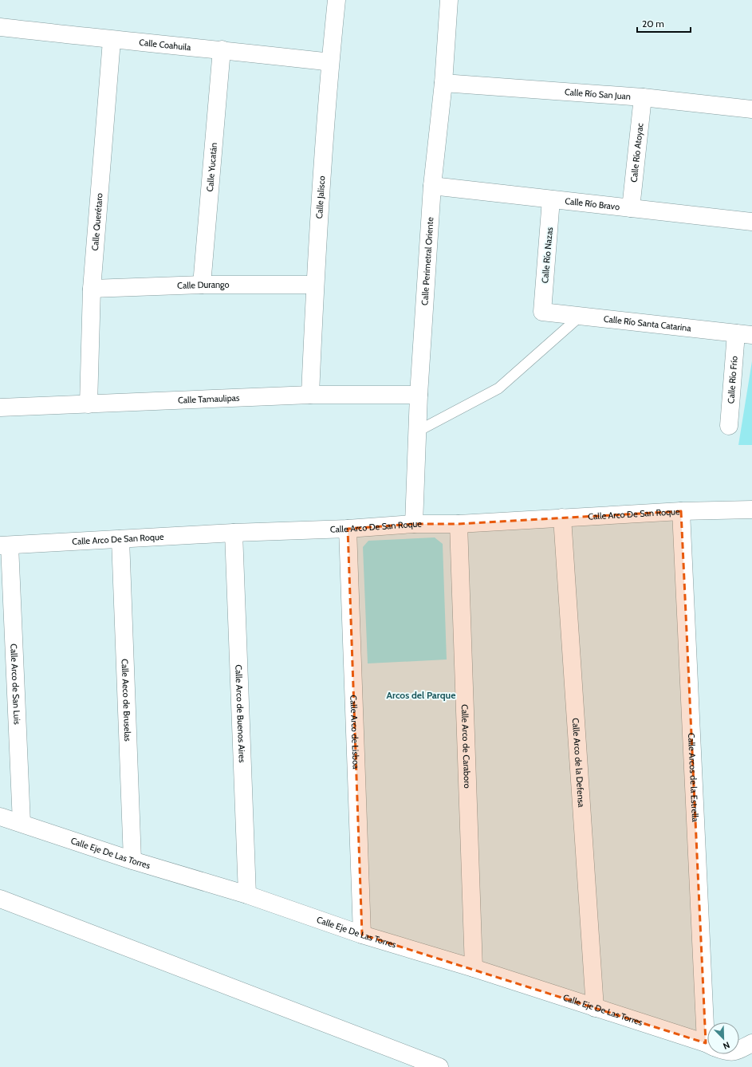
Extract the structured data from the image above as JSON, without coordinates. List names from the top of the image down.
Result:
{
  "streets": {
    "street": [
      "Calle Coahuila",
      "Calle Río San Juan",
      "Calle Río Atoyac",
      "Calle Yucatán",
      "Calle Jalisco",
      "Calle Río Bravo",
      "Calle Querétaro",
      "Calle Río Nazas",
      "Calle Perimetral Oriente",
      "Calle Durango",
      "Calle Río Santa Catarina",
      "Calle Río Frío",
      "Calle Tamaulipas",
      "Calle Arco De San Roque",
      "Calle Arco de San Luis",
      "Calle Aeco de Bruselas",
      "Calle Arco de Buenos Aires",
      "Calle Arco de Lisboa",
      "Calle Arco de Caraboro",
      "Calle Arco de la Defensa",
      "Calle Arcos de la Estrella",
      "Calle Eje De Las Torres"
    ]
  },
  "crossings": [
    ["Calle Coahuila", "Calle Yucatán"],
    ["Calle Coahuila", "Calle Jalisco"],
    ["Calle Coahuila", "Calle Querétaro"],
    ["Calle Río San Juan", "Calle Río Atoyac"],
    ["Calle Río San Juan", "Calle Perimetral Oriente"],
    ["Calle Río Atoyac", "Calle Río Bravo"],
    ["Calle Yucatán", "Calle Durango"],
    ["Calle Jalisco", "Calle Durango"],
    ["Calle Jalisco", "Calle Tamaulipas"],
    ["Calle Río Bravo", "Calle Río Nazas"],
    ["Calle Río Bravo", "Calle Perimetral Oriente"],
    ["Calle Querétaro", "Calle Durango"],
    ["Calle Querétaro", "Calle Tamaulipas"],
    ["Calle Río Nazas", "Calle Río Santa Catarina"],
    ["Calle Perimetral Oriente", "Calle Tamaulipas"],
    ["Calle Perimetral Oriente", "Calle Arco De San Roque"],
    ["Calle Río Santa Catarina", "Calle Río Frío"],
    ["Calle Arco De San Roque", "Calle Arco de San Luis"],
    ["Calle Arco De San Roque", "Calle Aeco de Bruselas"],
    ["Calle Arco De San Roque", "Calle Arco de Buenos Aires"],
    ["Calle Arco De San Roque", "Calle Arco de Lisboa"],
    ["Calle Arco De San Roque", "Calle Arco de Caraboro"],
    ["Calle Arco De San Roque", "Calle Arco de la Defensa"],
    ["Calle Arco De San Roque", "Calle Arcos de la Estrella"],
    ["Calle Arco de San Luis", "Calle Eje De Las Torres"],
    ["Calle Aeco de Bruselas", "Calle Eje De Las Torres"],
    ["Calle Arco de Buenos Aires", "Calle Eje De Las Torres"],
    ["Calle Arco de Lisboa", "Calle Eje De Las Torres"],
    ["Calle Arco de Caraboro", "Calle Eje De Las Torres"],
    ["Calle Arco de la Defensa", "Calle Eje De Las Torres"]
  ],
  "districts": ["Arcos del Parque"],
  "scale_bar": "20 m",
  "north": "bottom right"
}
